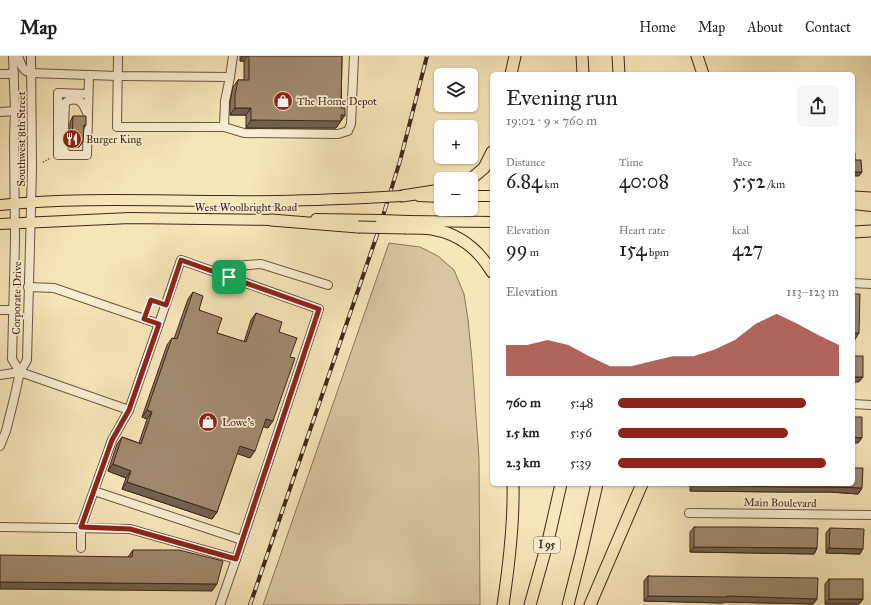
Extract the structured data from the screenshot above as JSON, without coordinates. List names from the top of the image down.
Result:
{
  "streets": {
    "highway": ["I 95"],
    "main road": ["West Woolbright Road"],
    "street": ["Southwest 8th Street", "Corporate Drive", "Main Boulevard"]
  },
  "crossings": [
    ["Southwest 8th Street", "West Woolbright Road"],
    ["Southwest 8th Street", "Corporate Drive"],
    ["West Woolbright Road", "Corporate Drive"]
  ],
  "places": {
    "shop": ["The Home Depot", "Lowe's"],
    "restaurant": ["Burger King"]
  },
  "page": {
    "header": "Map",
    "nav": [
      "Home",
      "Map",
      "About",
      "Contact"
    ],
    "map_buttons": ["+", "−"],
    "heading": ["Evening run", "19:02 · 9 × 760 m"],
    "stats": [
      ["Distance", "6.84 km"],
      ["Time", "40:08"],
      ["Pace", "5:52 /km"],
      ["Elevation", "99 m"],
      ["Heart rate", "154 bpm"],
      ["kcal", "427"]
    ],
    "chart": ["Elevation", "113–123 m"],
    "list": [
      {
        "name": "760 m",
        "note": "5:48"
      },
      {
        "name": "1.5 km",
        "note": "5:56"
      },
      {
        "name": "2.3 km",
        "note": "5:39"
      }
    ]
  }
}
